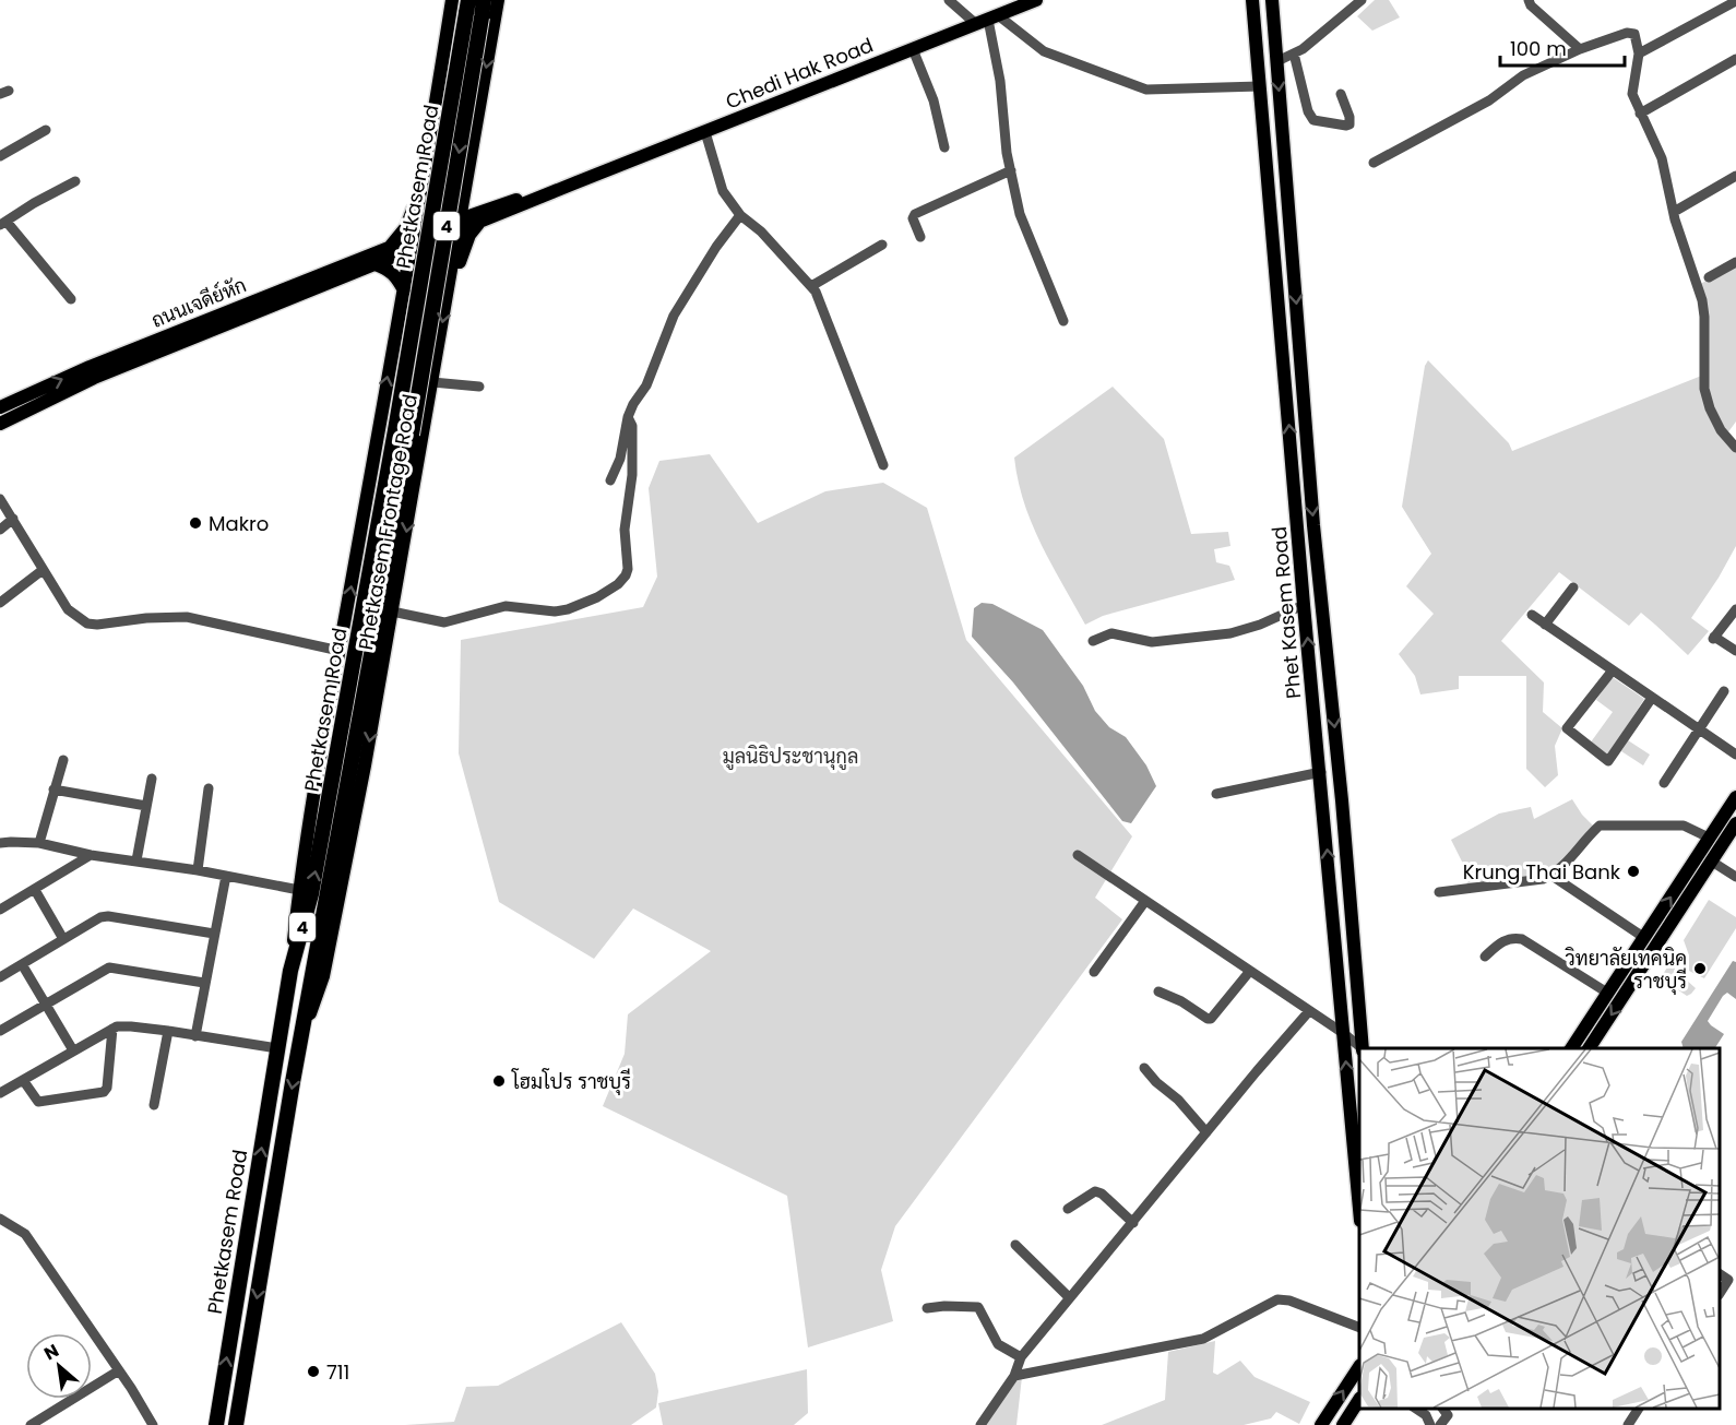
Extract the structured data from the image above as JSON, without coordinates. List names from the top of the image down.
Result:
{
  "streets": {
    "highway": ["Phetkasem Road", "4"],
    "main road": [
      "Chedi Hak Road",
      "ถนนเจดีย์หัก",
      "Phetkasem Frontage Road",
      "Phet Kasem Road"
    ]
  },
  "crossings": [
    ["Chedi Hak Road", "ถนนเจดีย์หัก"],
    ["Chedi Hak Road", "Phetkasem Frontage Road"],
    ["Phetkasem Road", "Phetkasem Frontage Road"],
    ["ถนนเจดีย์หัก", "Phetkasem Frontage Road"]
  ],
  "parks": ["มูลนิธิประชานุกูล"],
  "places": [
    "Makro",
    "Krung Thai Bank",
    "วิทยาลัยเทคนิค ราชบุรี",
    "โฮมโปร ราชบุรี",
    "711"
  ],
  "scale_bar": "100 m",
  "north": "top left"
}
